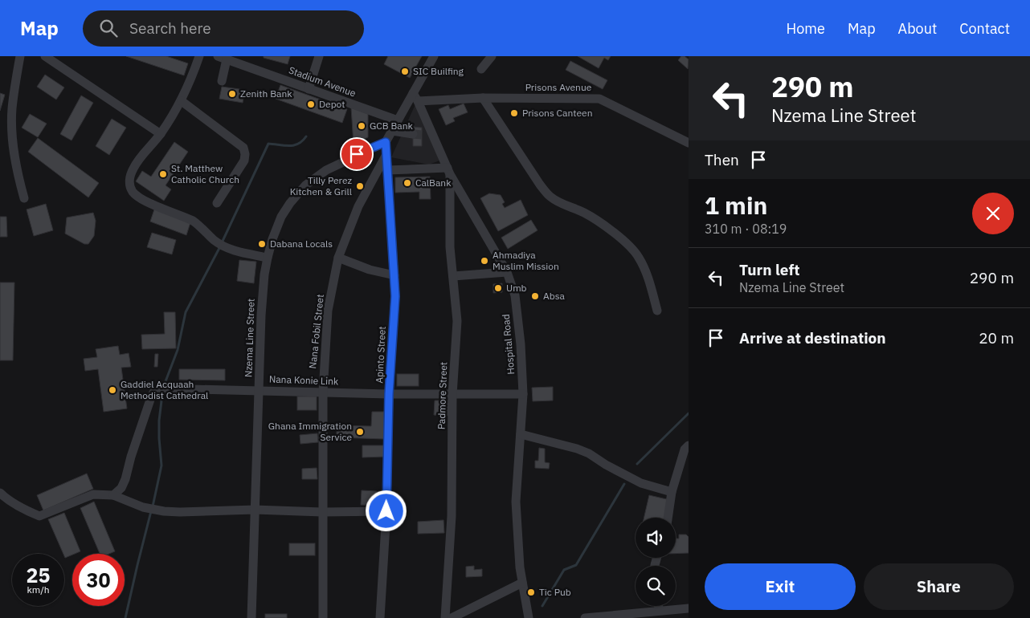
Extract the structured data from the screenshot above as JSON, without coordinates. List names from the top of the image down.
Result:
{
  "streets": {
    "street": [
      "Stadium Avenue",
      "Prisons Avenue",
      "Nana Fobil Street",
      "Nzema Line Street",
      "Hospital Road",
      "Apinto Street",
      "Nana Konie Link",
      "Padmore Street"
    ]
  },
  "crossings": [
    ["Prisons Avenue", "Hospital Road"],
    ["Nana Fobil Street", "Apinto Street"],
    ["Nana Fobil Street", "Nana Konie Link"],
    ["Nzema Line Street", "Apinto Street"],
    ["Nzema Line Street", "Nana Konie Link"],
    ["Hospital Road", "Nana Konie Link"],
    ["Hospital Road", "Padmore Street"],
    ["Apinto Street", "Nana Konie Link"],
    ["Nana Konie Link", "Padmore Street"]
  ],
  "places": [
    "SIC Builfing",
    "Zenith Bank",
    "Depot",
    "Prisons Canteen",
    "GCB Bank",
    "St. Matthew Catholic Church",
    "CalBank",
    "Tilly Perez Kitchen & Grill",
    "Dabana Locals",
    "Ahmadiya Muslim Mission",
    "Umb",
    "Absa",
    "Gaddiel Acquaah Methodist Cathedral",
    "Ghana Immigration Service",
    "Tic Pub"
  ],
  "page": {
    "header": "Map",
    "search": "Search here",
    "nav": [
      "Home",
      "Map",
      "About",
      "Contact"
    ],
    "turn": ["290 m", "Nzema Line Street"],
    "then": "Then",
    "heading": ["1 min", "310 m · 08:19"],
    "list": [
      {
        "name": "Turn left",
        "note": "Nzema Line Street",
        "value": "290 m"
      },
      {
        "name": "Arrive at destination",
        "value": "20 m"
      }
    ],
    "speed": "25 km/h",
    "limit": "30",
    "buttons": ["Exit", "Share"]
  }
}
